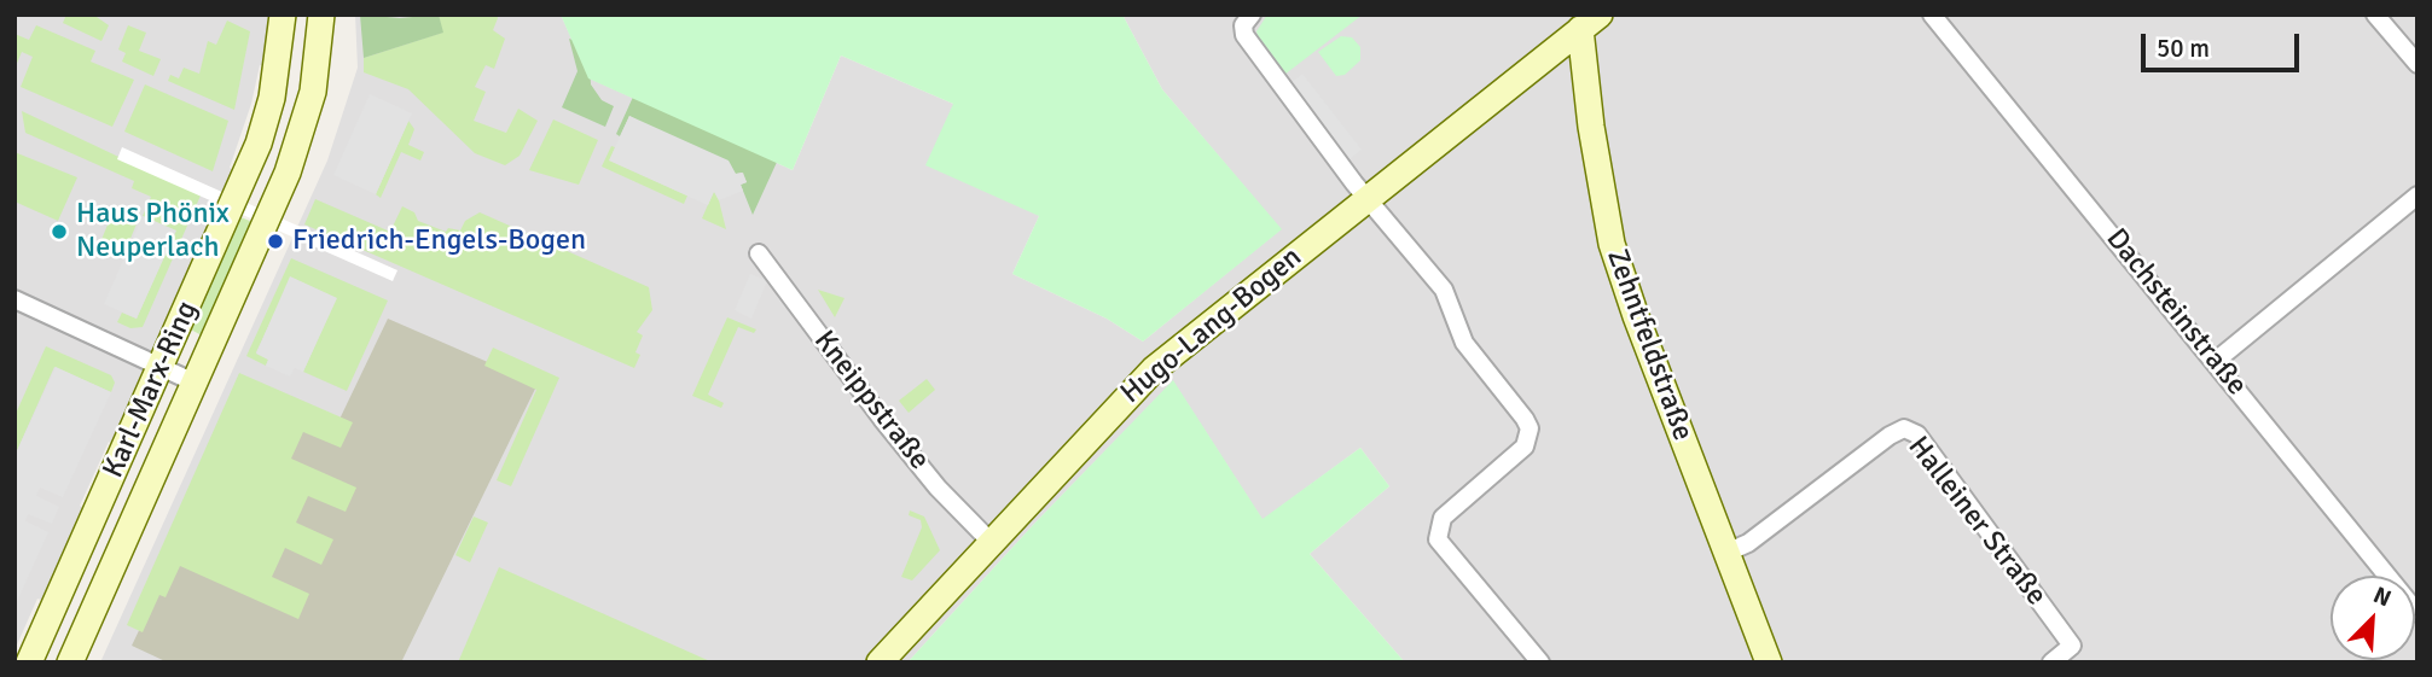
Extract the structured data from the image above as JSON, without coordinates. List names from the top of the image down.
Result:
{
  "streets": {
    "street": [
      "Dachsteinstraße",
      "Hugo-Lang-Bogen",
      "Zehntfeldstraße",
      "Karl-Marx-Ring",
      "Kneippstraße",
      "Halleiner Straße"
    ]
  },
  "crossings": [
    ["Hugo-Lang-Bogen", "Zehntfeldstraße"],
    ["Hugo-Lang-Bogen", "Kneippstraße"],
    ["Zehntfeldstraße", "Halleiner Straße"]
  ],
  "places": ["Haus Phönix Neuperlach", "Friedrich-Engels-Bogen"],
  "scale_bar": "50 m",
  "north": "top right"
}
